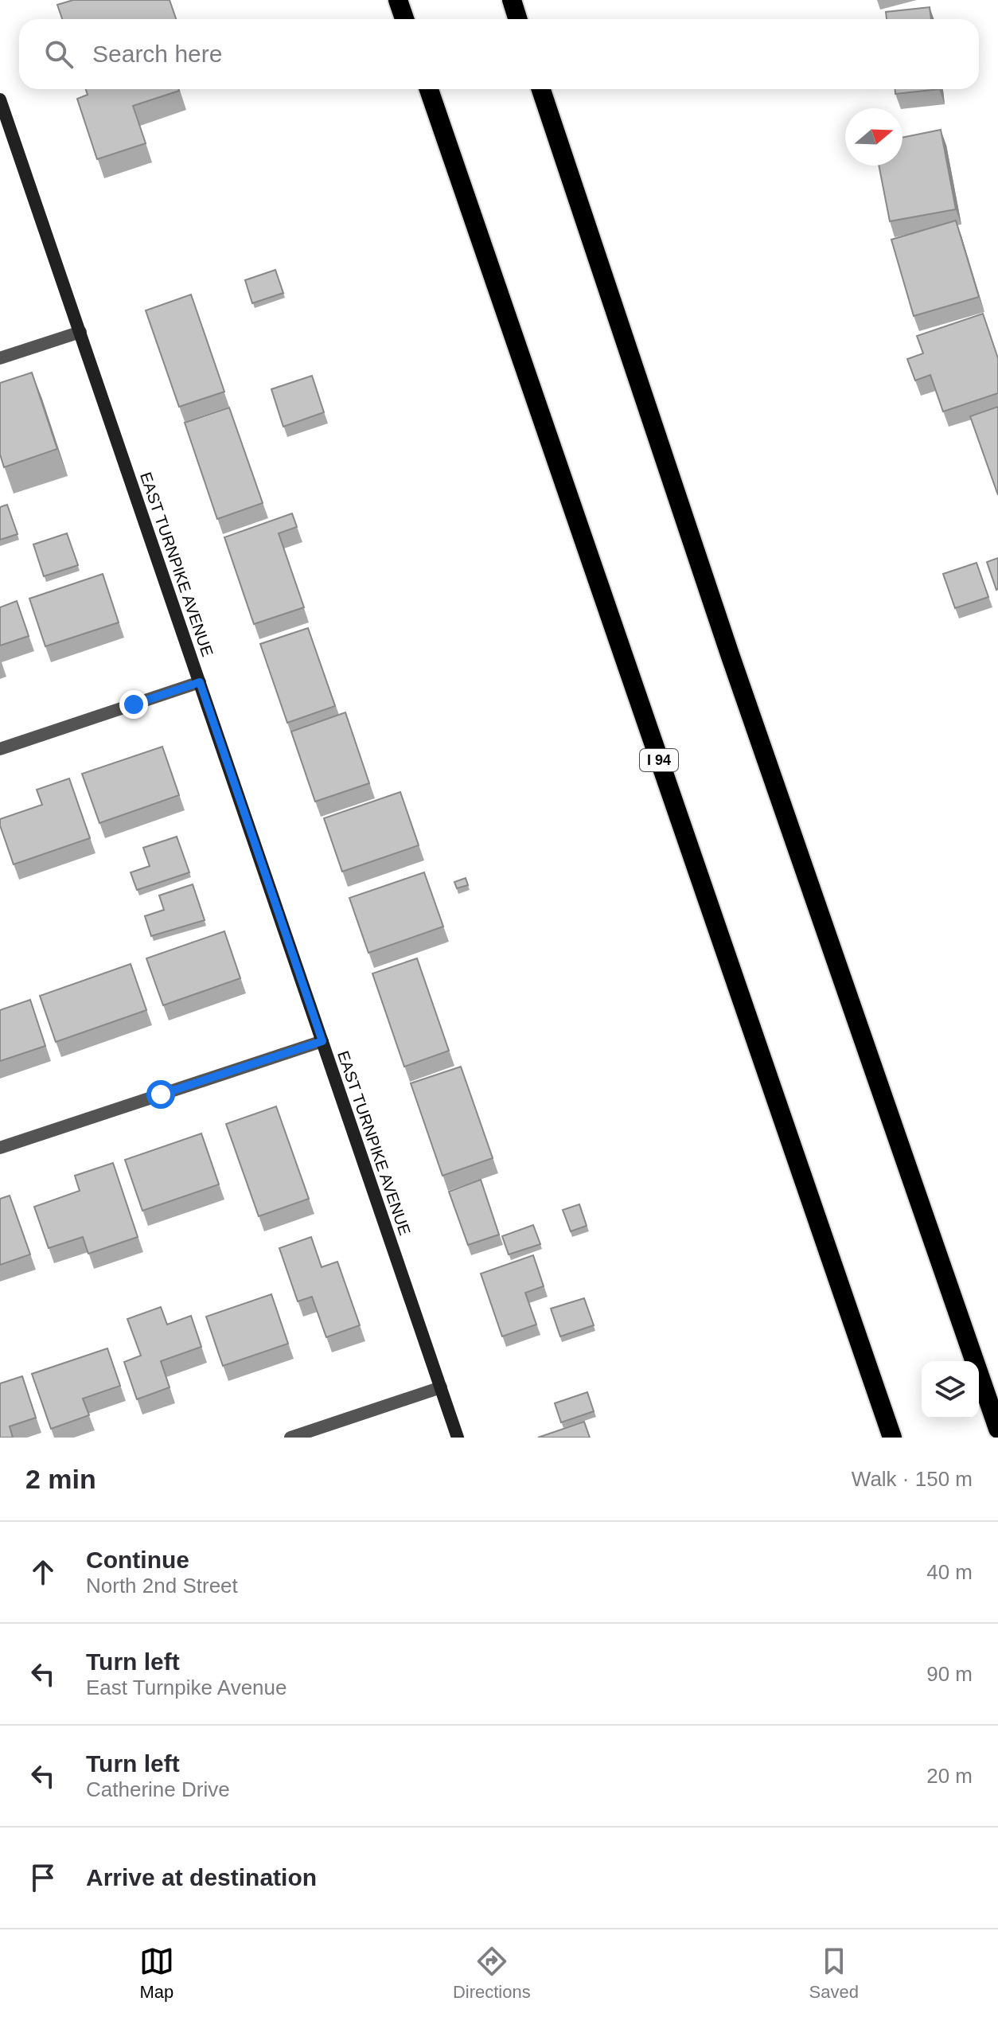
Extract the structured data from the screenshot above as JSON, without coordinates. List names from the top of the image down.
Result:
{
  "streets": {
    "highway": ["I 94"],
    "street": ["EAST TURNPIKE AVENUE"]
  },
  "north": "right",
  "page": {
    "search": "Search here",
    "heading": ["2 min", "Walk · 150 m"],
    "list": [
      ["Continue", "North 2nd Street", "40 m"],
      ["Turn left", "East Turnpike Avenue", "90 m"],
      ["Turn left", "Catherine Drive", "20 m"],
      "Arrive at destination"
    ],
    "nav": ["Map", "Directions", "Saved"]
  }
}
